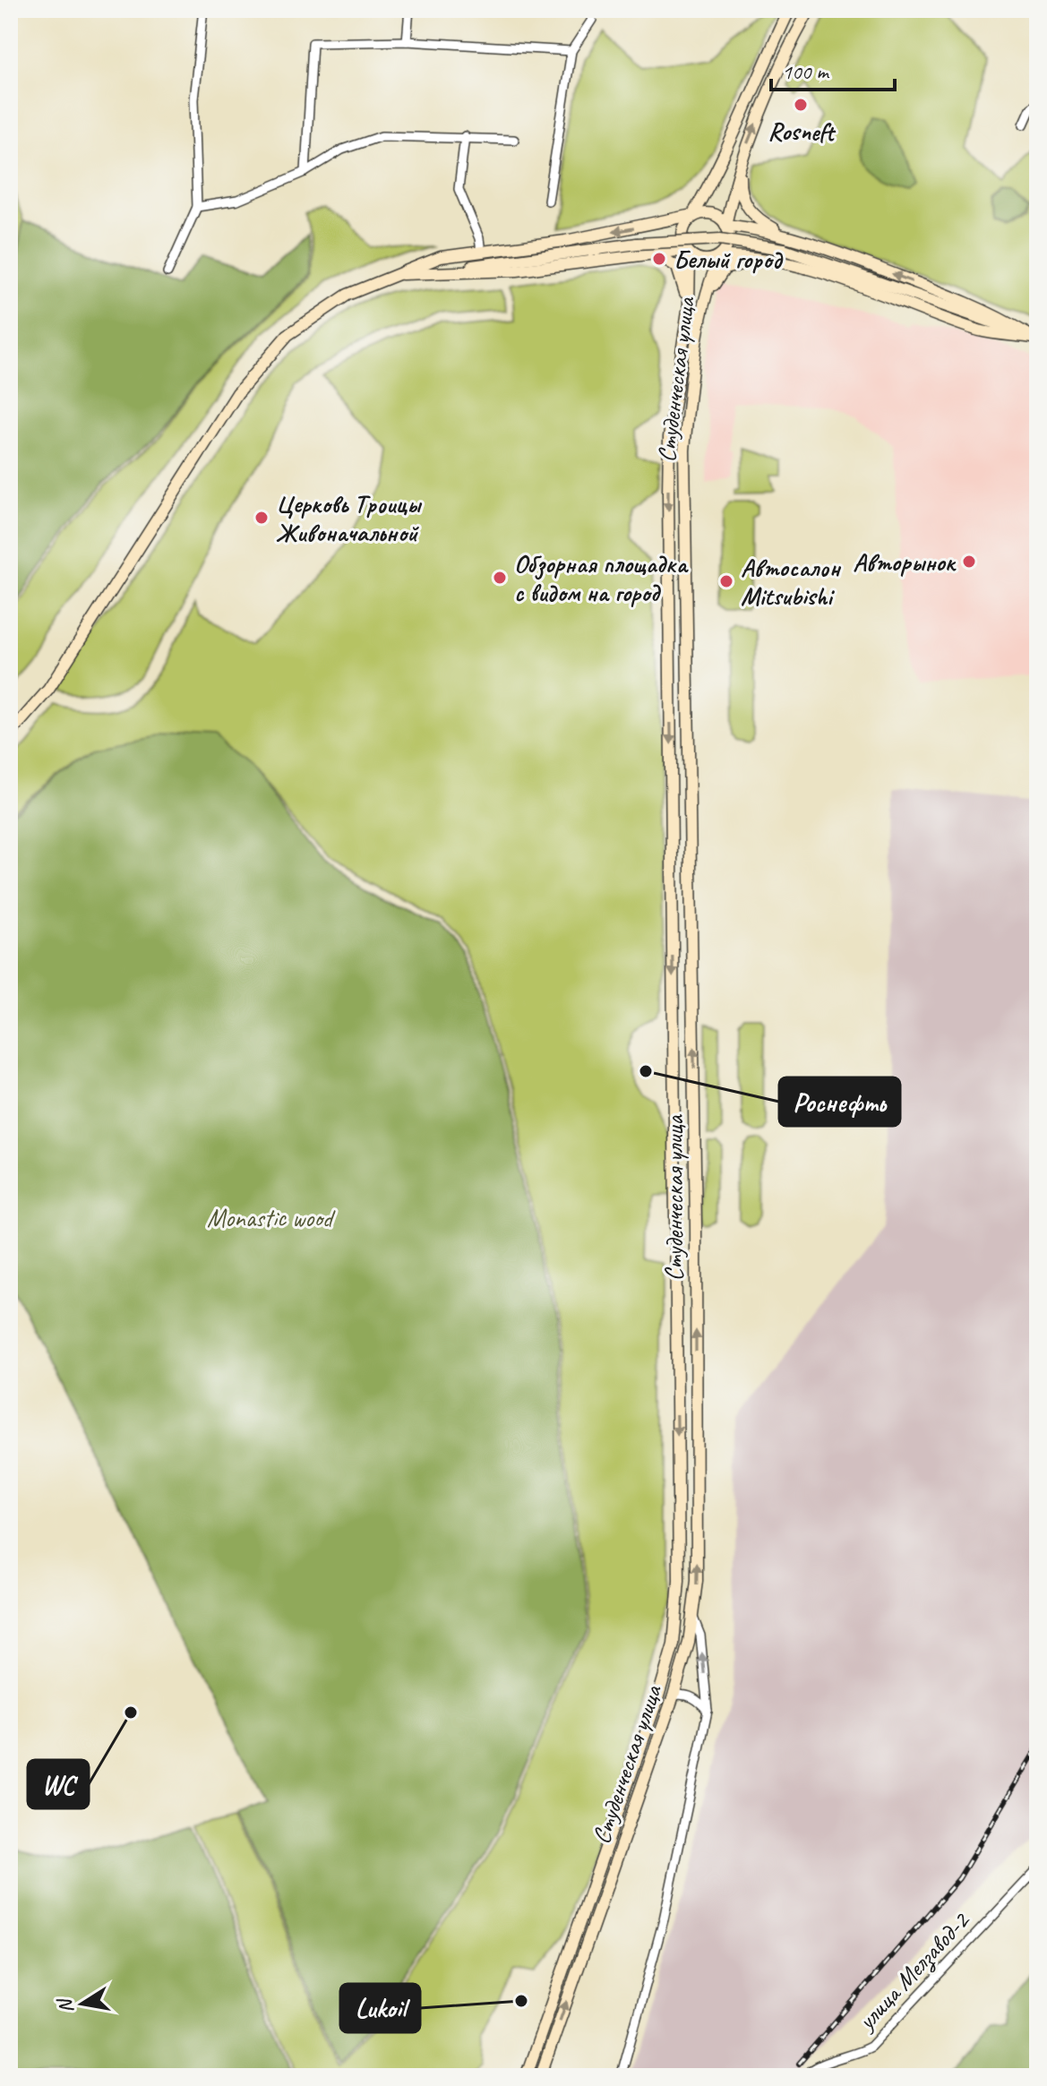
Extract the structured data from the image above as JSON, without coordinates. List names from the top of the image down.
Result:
{
  "streets": {
    "main road": ["Студенческая улица"],
    "street": ["улица Мелзавод-2"]
  },
  "parks": ["Monastic wood"],
  "places": [
    "Rosneft",
    "Белый город",
    "Церковь Троицы Живоначальной",
    "Авторынок",
    "Обзорная площадка с видом на город",
    "Автосалон Mitsubishi",
    "Роснефть",
    "WC",
    "Lukoil"
  ],
  "scale_bar": "100 m",
  "north": "left"
}
